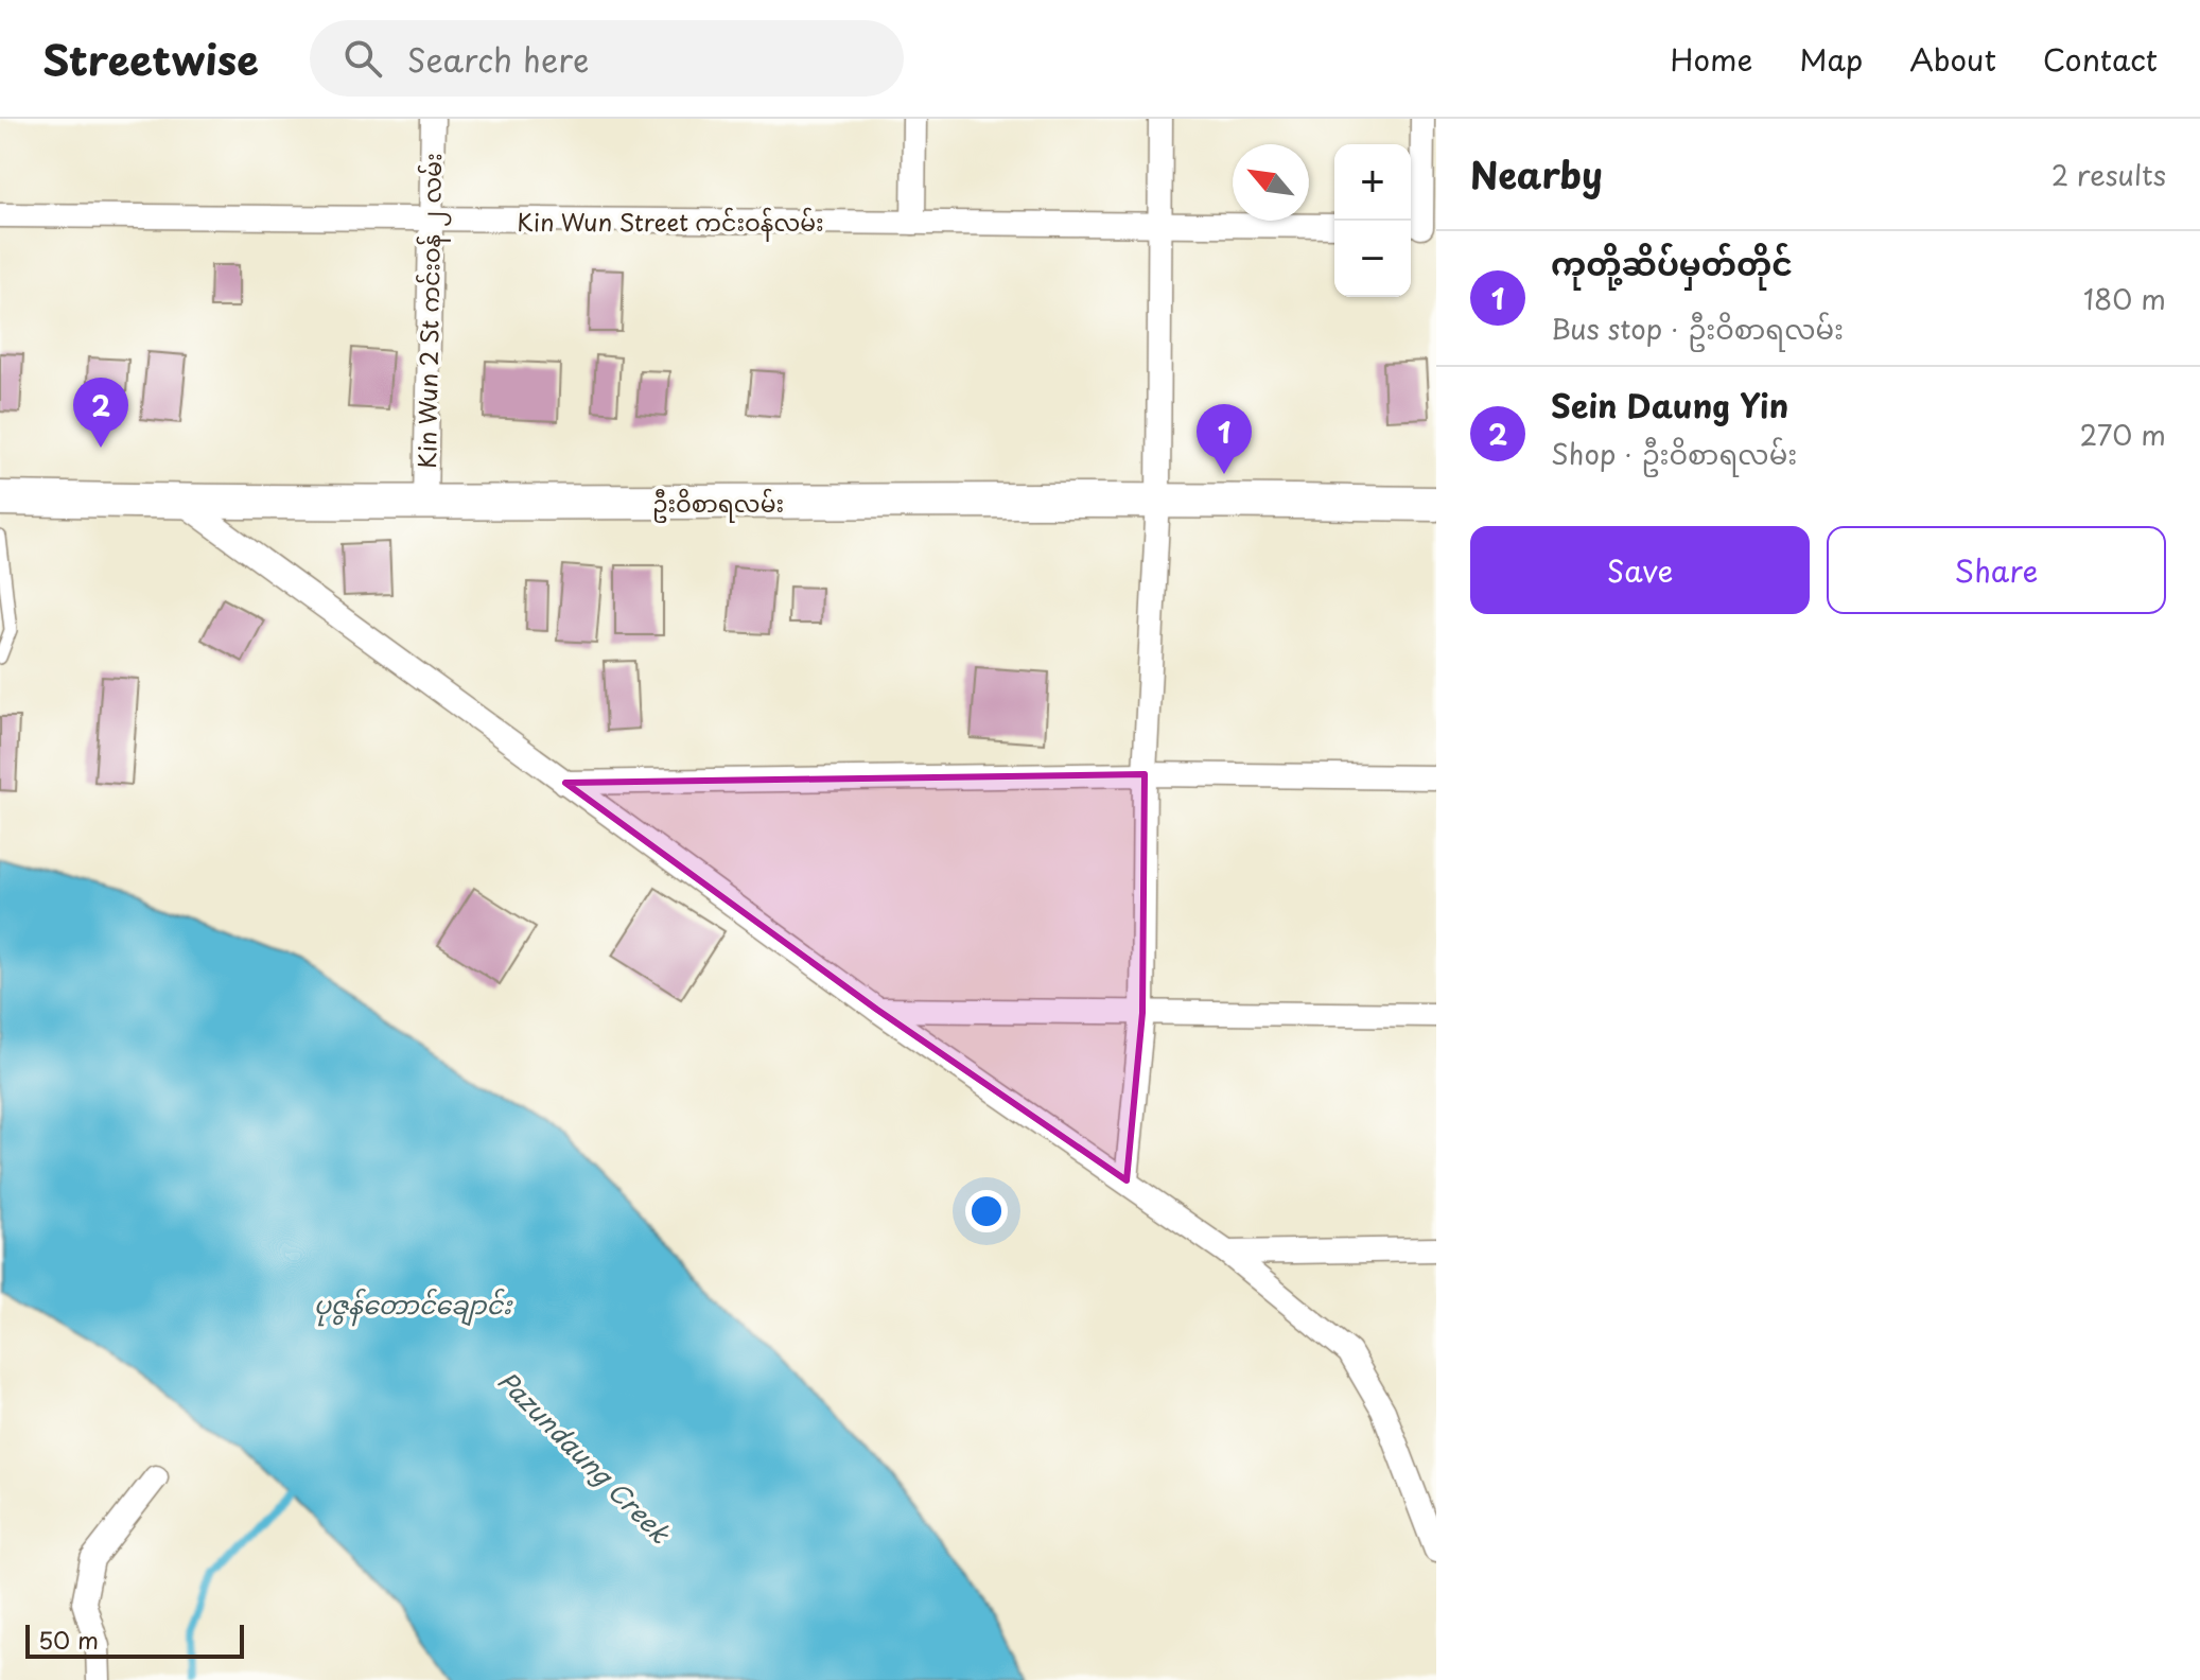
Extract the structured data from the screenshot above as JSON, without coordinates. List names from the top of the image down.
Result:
{
  "streets": {
    "main road": ["ဦးဝိစာရလမ်း"],
    "street": ["Kin Wun Street ကင်းဝန်လမ်း", "Kin Wun 2 St ကင်းဝန် ၂ လမ်း"]
  },
  "crossings": [
    ["Kin Wun Street ကင်းဝန်လမ်း", "Kin Wun 2 St ကင်းဝန် ၂ လမ်း"],
    ["Kin Wun 2 St ကင်းဝန် ၂ လမ်း", "ဦးဝိစာရလမ်း"]
  ],
  "water": ["ပုဇွန်တောင်ချောင်း", "Pazundaung Creek"],
  "scale_bar": "50 m",
  "north": "top left",
  "page": {
    "header": "Streetwise",
    "search": "Search here",
    "nav": [
      "Home",
      "Map",
      "About",
      "Contact"
    ],
    "heading": ["Nearby", "2 results"],
    "map_buttons": ["+", "−"],
    "list": [
      {
        "mark": "1",
        "name": "ကုတို့ဆိပ်မှတ်တိုင်",
        "note": "Bus stop · ဦးဝိစာရလမ်း",
        "value": "180 m"
      },
      {
        "mark": "2",
        "name": "Sein Daung Yin",
        "note": "Shop · ဦးဝိစာရလမ်း",
        "value": "270 m"
      }
    ],
    "pins": ["2", "1"],
    "buttons": ["Save", "Share"],
    "scale": "50 m"
  }
}
